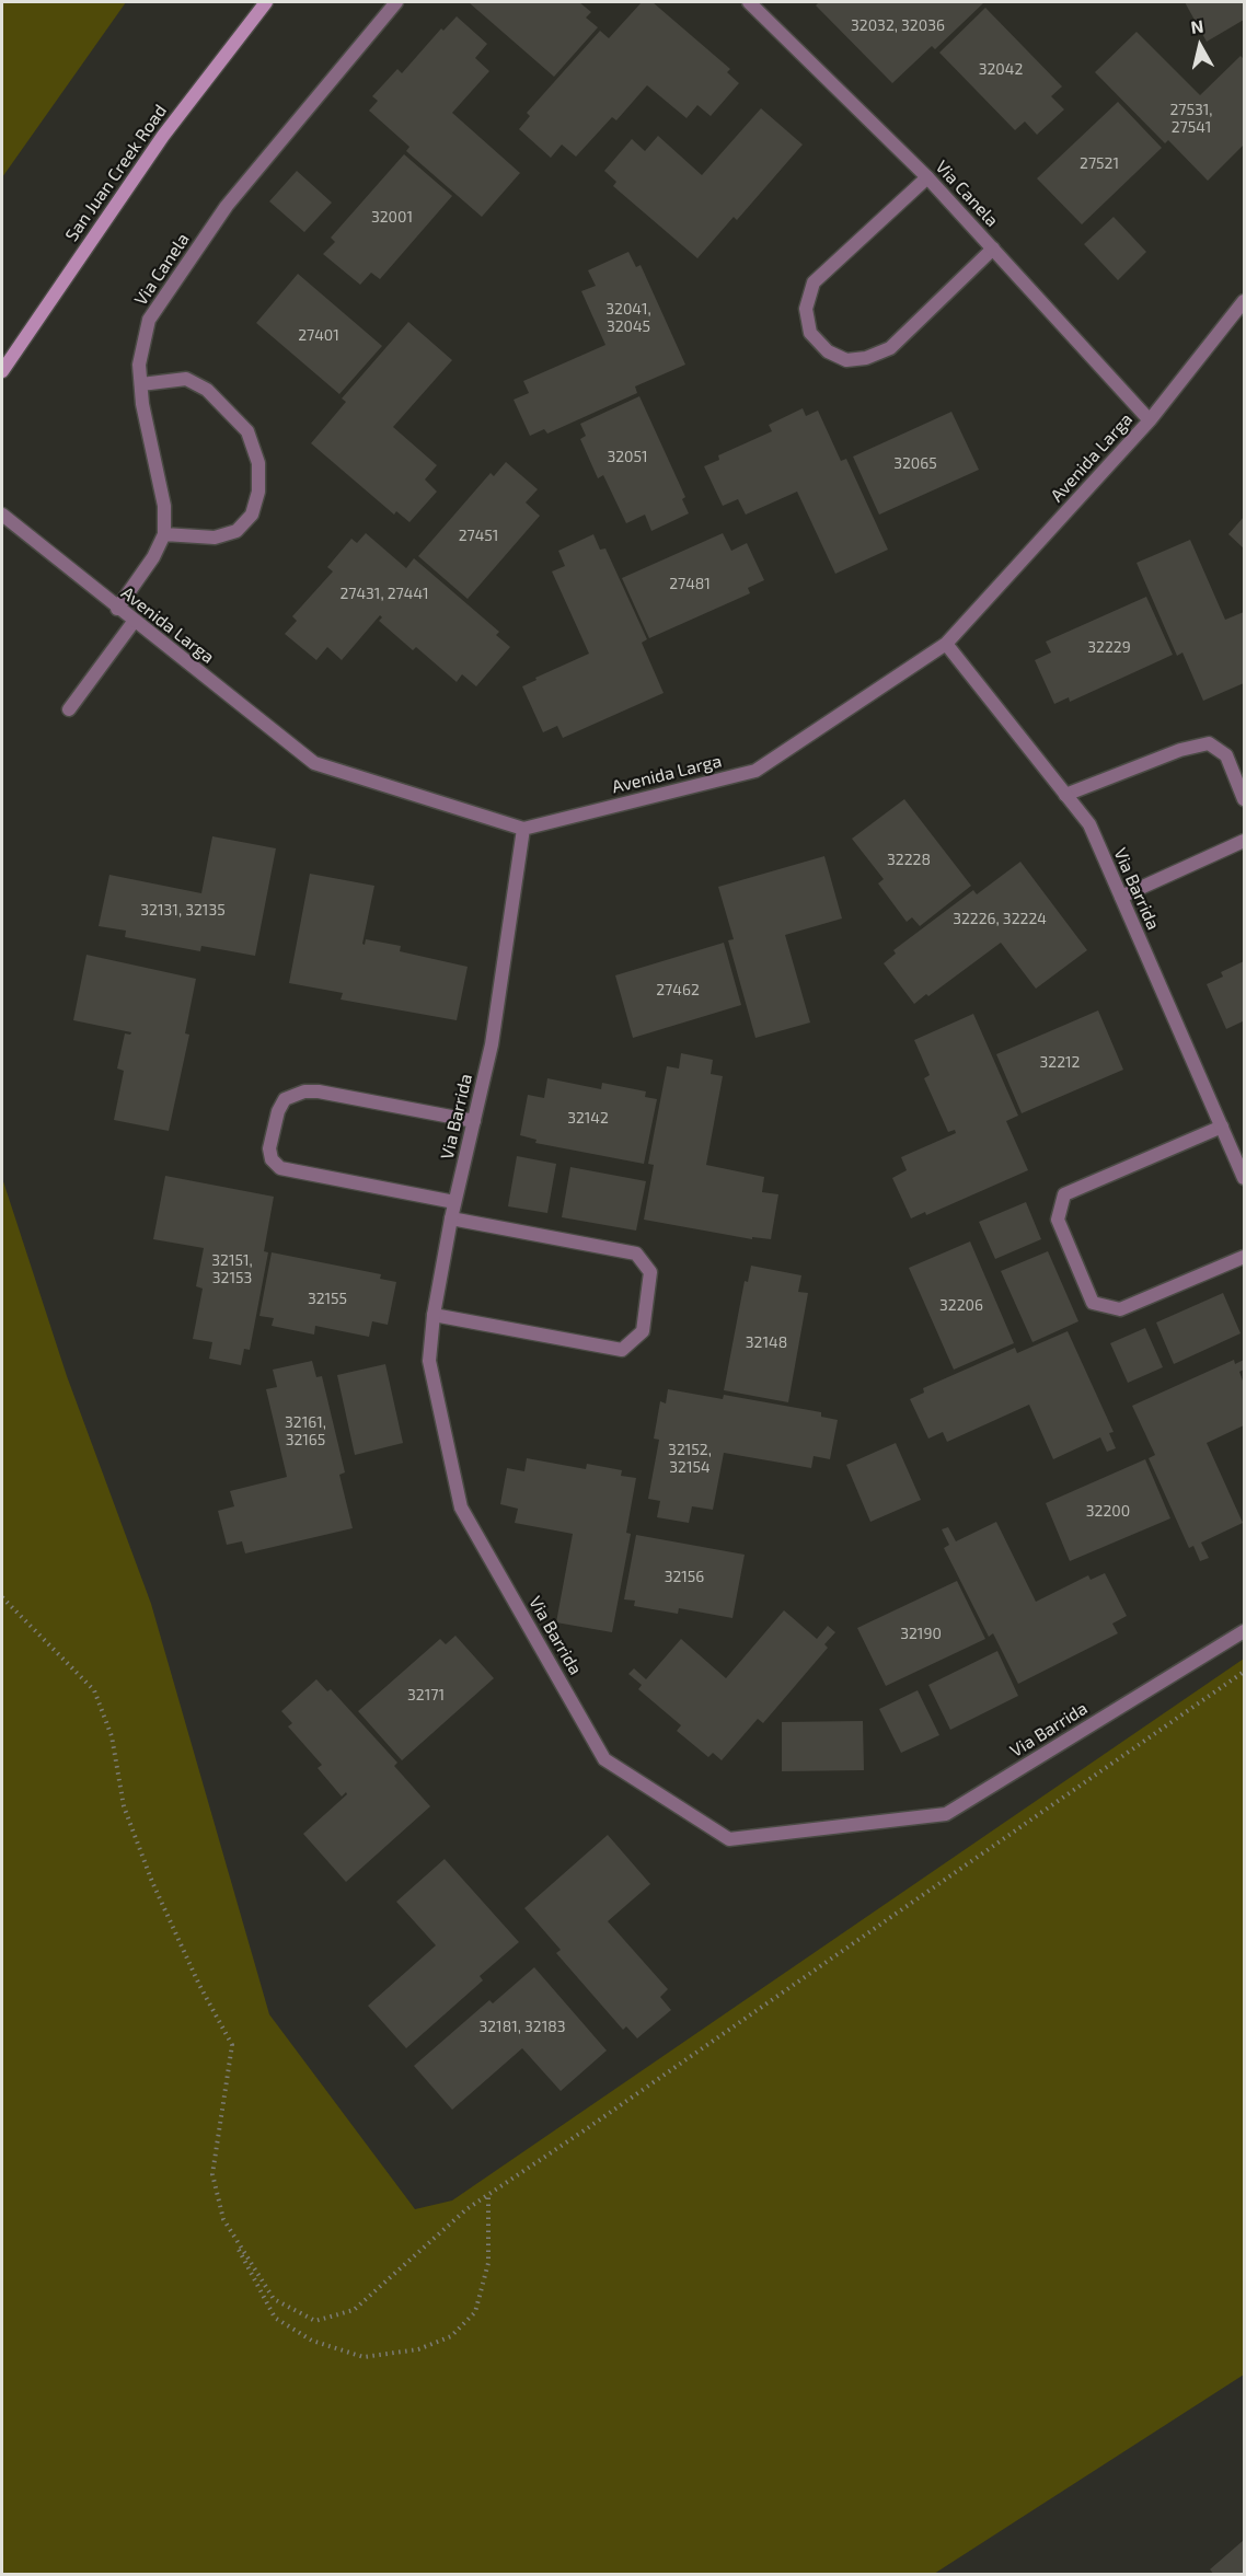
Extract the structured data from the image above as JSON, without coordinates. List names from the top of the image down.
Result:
{
  "streets": {
    "main road": ["San Juan Creek Road"],
    "street": ["Via Canela", "Avenida Larga", "Via Barrida"]
  },
  "crossings": [
    ["Via Canela", "Avenida Larga"],
    ["Avenida Larga", "Via Barrida"]
  ],
  "house_numbers": [
    "32032, 32036",
    "32042",
    "27531, 27541",
    "27521",
    "32001",
    "32041, 32045",
    "27401",
    "32051",
    "32065",
    "27451",
    "27481",
    "27431, 27441",
    "32229",
    "32228",
    "32131, 32135",
    "32226, 32224",
    "27462",
    "32212",
    "32142",
    "32151, 32153",
    "32155",
    "32206",
    "32148",
    "32161, 32165",
    "32152, 32154",
    "32200",
    "32156",
    "32190",
    "32171",
    "32181, 32183"
  ],
  "north": "top"
}
